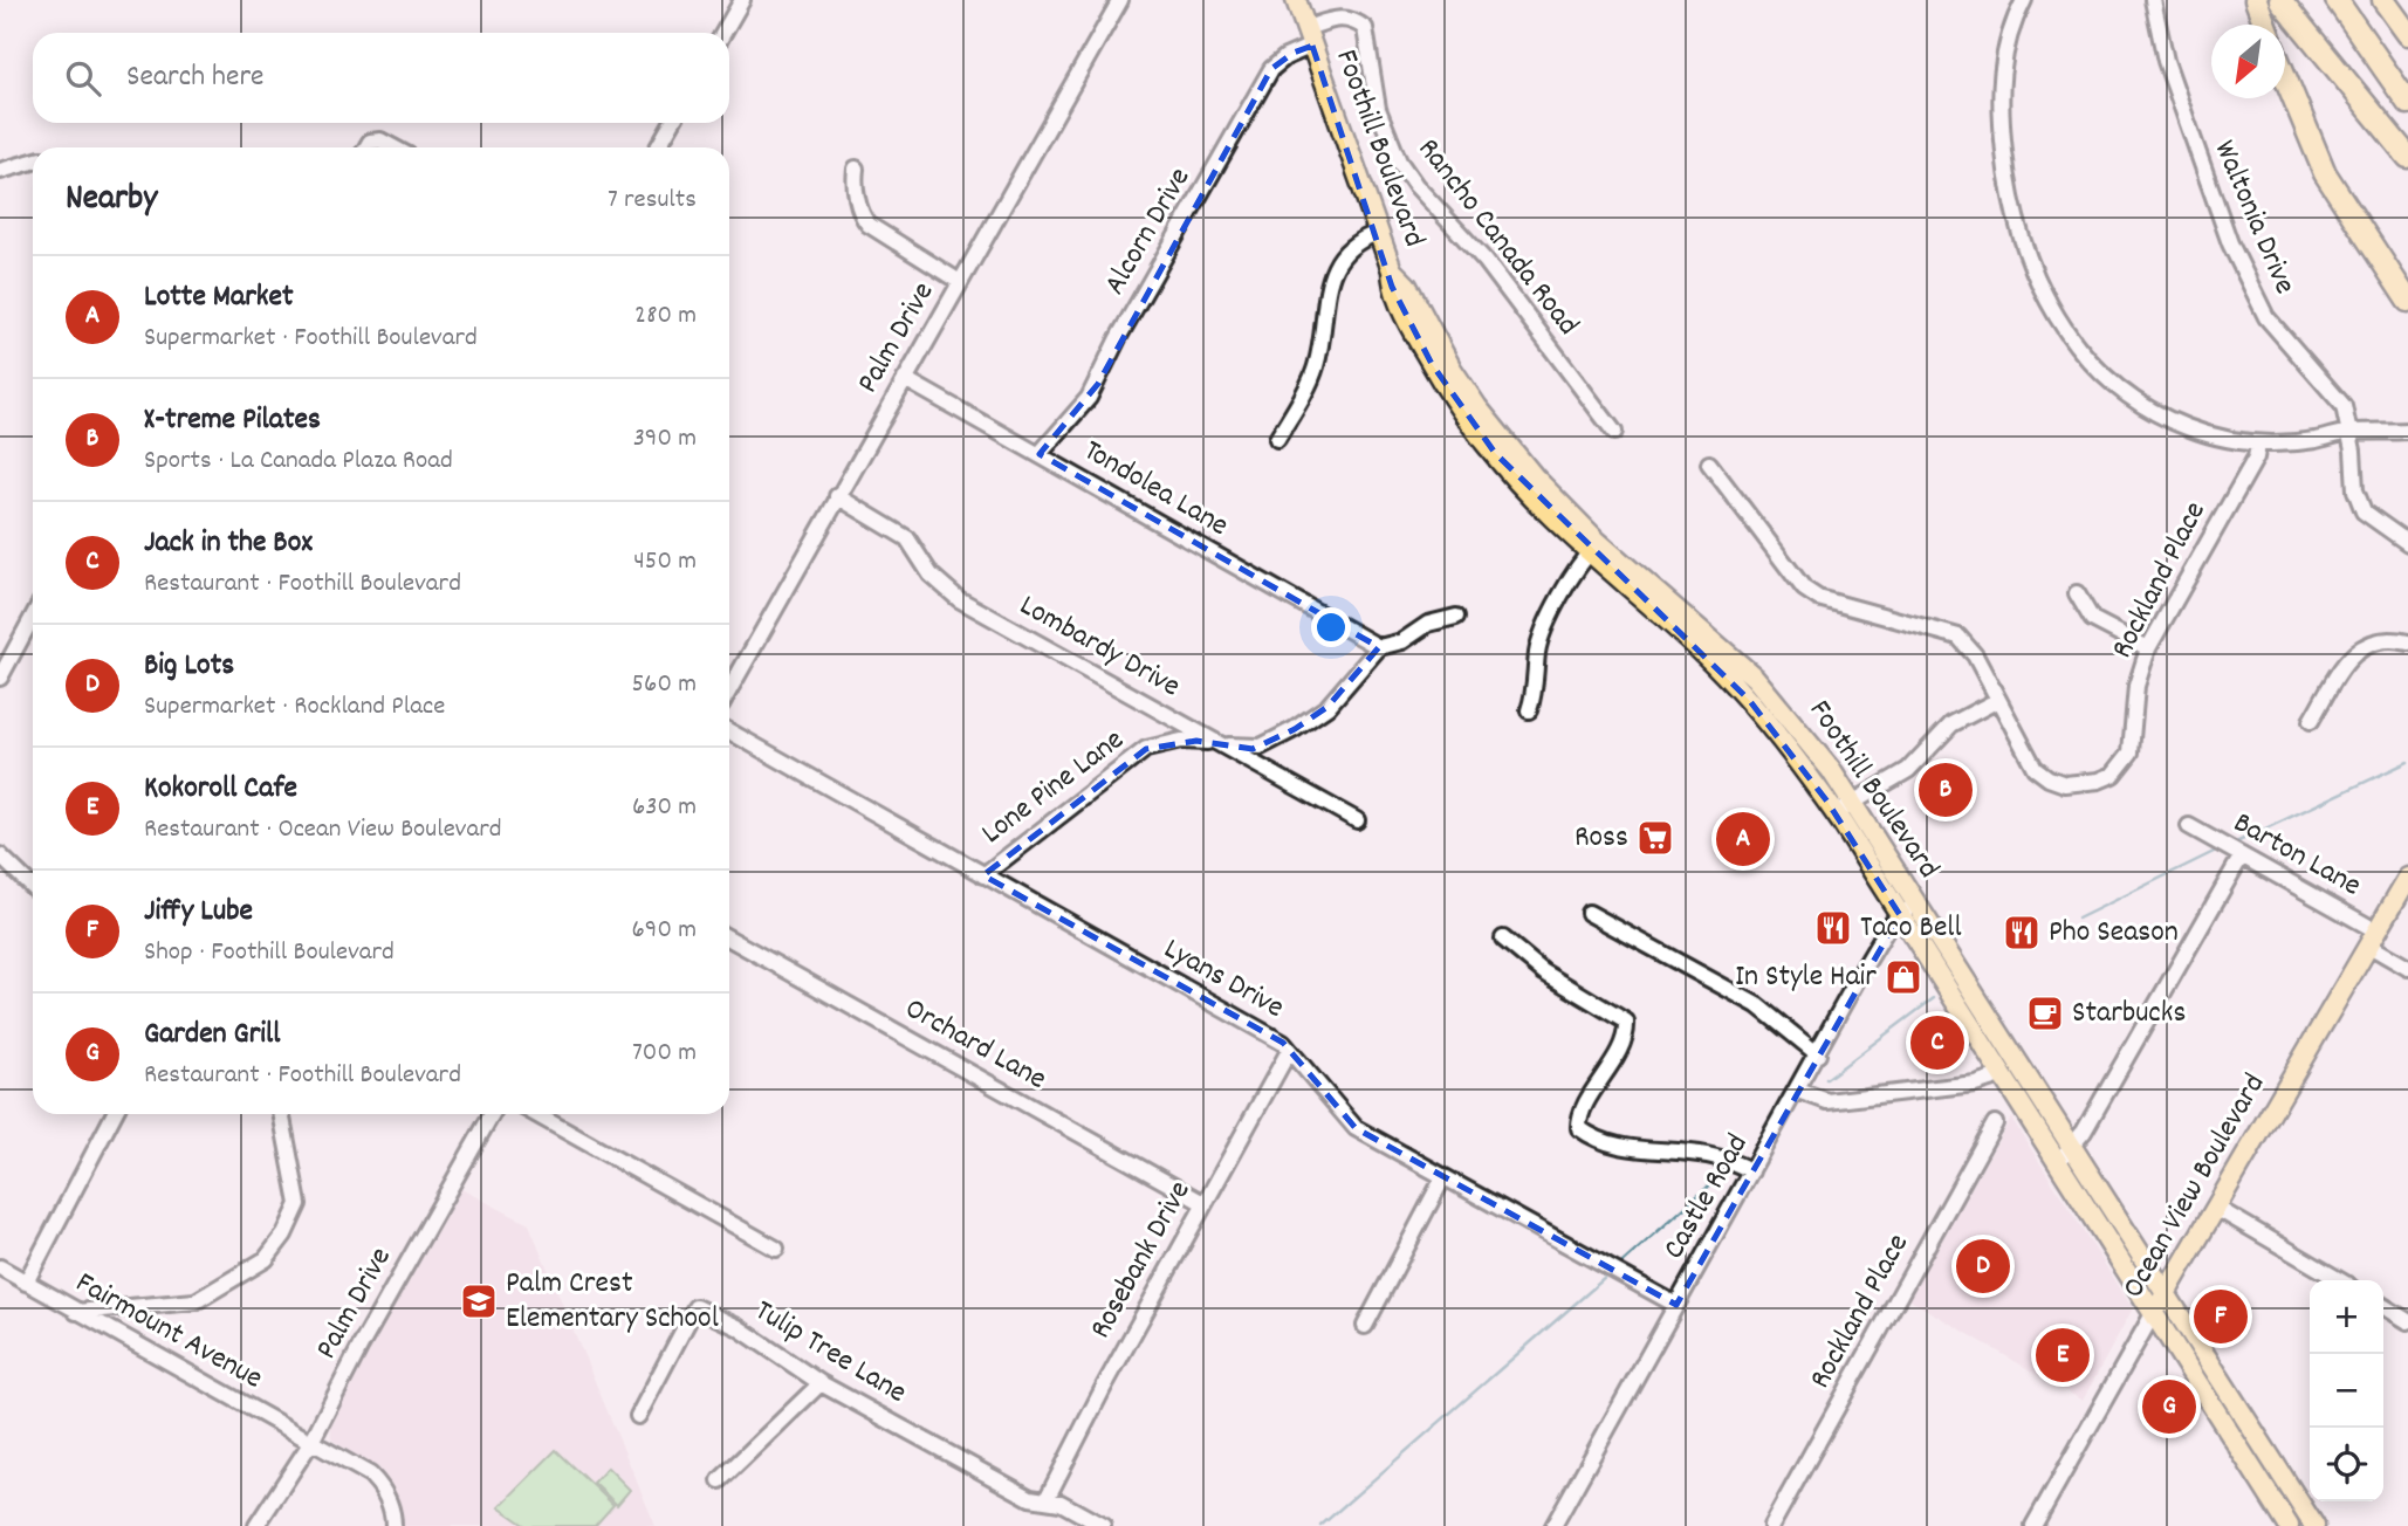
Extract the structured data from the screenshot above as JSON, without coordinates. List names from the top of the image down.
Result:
{
  "streets": {
    "main road": ["Foothill Boulevard", "Ocean View Boulevard"],
    "street": [
      "Waltonia Drive",
      "Alcorn Drive",
      "Rancho Canada Road",
      "Palm Drive",
      "Tondolea Lane",
      "Rockland Place",
      "Lombardy Drive",
      "Lone Pine Lane",
      "Barton Lane",
      "Lyans Drive",
      "Orchard Lane",
      "Castle Road",
      "Rosebank Drive",
      "Fairmount Avenue",
      "Tulip Tree Lane"
    ]
  },
  "crossings": [
    ["Foothill Boulevard", "Alcorn Drive"],
    ["Foothill Boulevard", "Rancho Canada Road"],
    ["Foothill Boulevard", "Ocean View Boulevard"],
    ["Foothill Boulevard", "Castle Road"],
    ["Alcorn Drive", "Rancho Canada Road"],
    ["Alcorn Drive", "Tondolea Lane"],
    ["Palm Drive", "Tondolea Lane"],
    ["Palm Drive", "Lombardy Drive"],
    ["Palm Drive", "Fairmount Avenue"],
    ["Tondolea Lane", "Lone Pine Lane"],
    ["Lombardy Drive", "Lone Pine Lane"],
    ["Lone Pine Lane", "Lyans Drive"],
    ["Barton Lane", "Ocean View Boulevard"],
    ["Lyans Drive", "Castle Road"],
    ["Lyans Drive", "Rosebank Drive"],
    ["Orchard Lane", "Rosebank Drive"],
    ["Rosebank Drive", "Tulip Tree Lane"]
  ],
  "places": {
    "supermarket": ["Ross"],
    "restaurant": ["Taco Bell", "Pho Season"],
    "shop": ["In Style Hair"],
    "cafe": ["Starbucks"],
    "school or university": ["Palm Crest Elementary School"]
  },
  "north": "bottom left",
  "page": {
    "search": "Search here",
    "heading": ["Nearby", "7 results"],
    "list": [
      {
        "mark": "A",
        "name": "Lotte Market",
        "note": "Supermarket · Foothill Boulevard",
        "value": "280 m"
      },
      {
        "mark": "B",
        "name": "X-treme Pilates",
        "note": "Sports · La Canada Plaza Road",
        "value": "390 m"
      },
      {
        "mark": "C",
        "name": "Jack in the Box",
        "note": "Restaurant · Foothill Boulevard",
        "value": "450 m"
      },
      {
        "mark": "D",
        "name": "Big Lots",
        "note": "Supermarket · Rockland Place",
        "value": "560 m"
      },
      {
        "mark": "E",
        "name": "Kokoroll Cafe",
        "note": "Restaurant · Ocean View Boulevard",
        "value": "630 m"
      },
      {
        "mark": "F",
        "name": "Jiffy Lube",
        "note": "Shop · Foothill Boulevard",
        "value": "690 m"
      },
      {
        "mark": "G",
        "name": "Garden Grill",
        "note": "Restaurant · Foothill Boulevard",
        "value": "700 m"
      }
    ],
    "pins": [
      "B",
      "A",
      "C",
      "D",
      "F",
      "E",
      "G"
    ],
    "map_buttons": ["+", "−"]
  }
}
